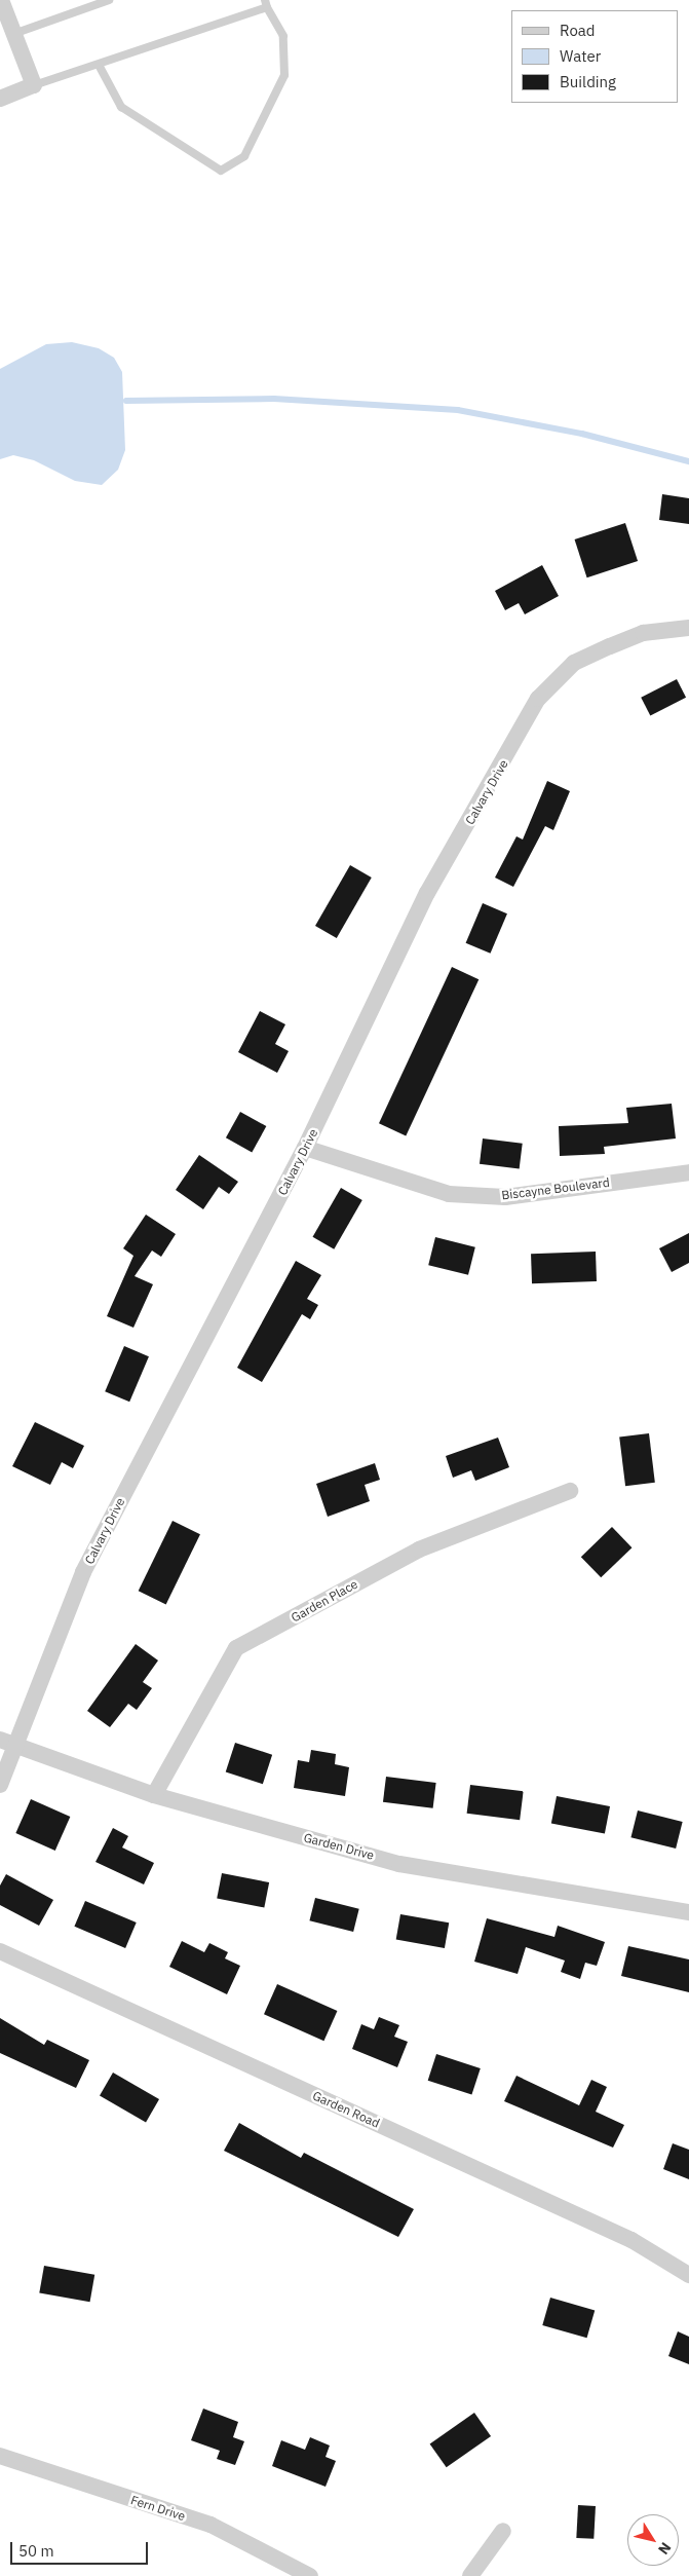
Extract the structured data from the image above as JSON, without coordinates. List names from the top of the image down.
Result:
{
  "streets": {
    "street": [
      "Calvary Drive",
      "Biscayne Boulevard",
      "Garden Place",
      "Garden Drive",
      "Garden Road",
      "Fern Drive"
    ]
  },
  "crossings": [
    ["Calvary Drive", "Biscayne Boulevard"],
    ["Calvary Drive", "Garden Drive"],
    ["Garden Place", "Garden Drive"]
  ],
  "legend": ["Road", "Water", "Building"],
  "scale_bar": "50 m",
  "north": "bottom right"
}
